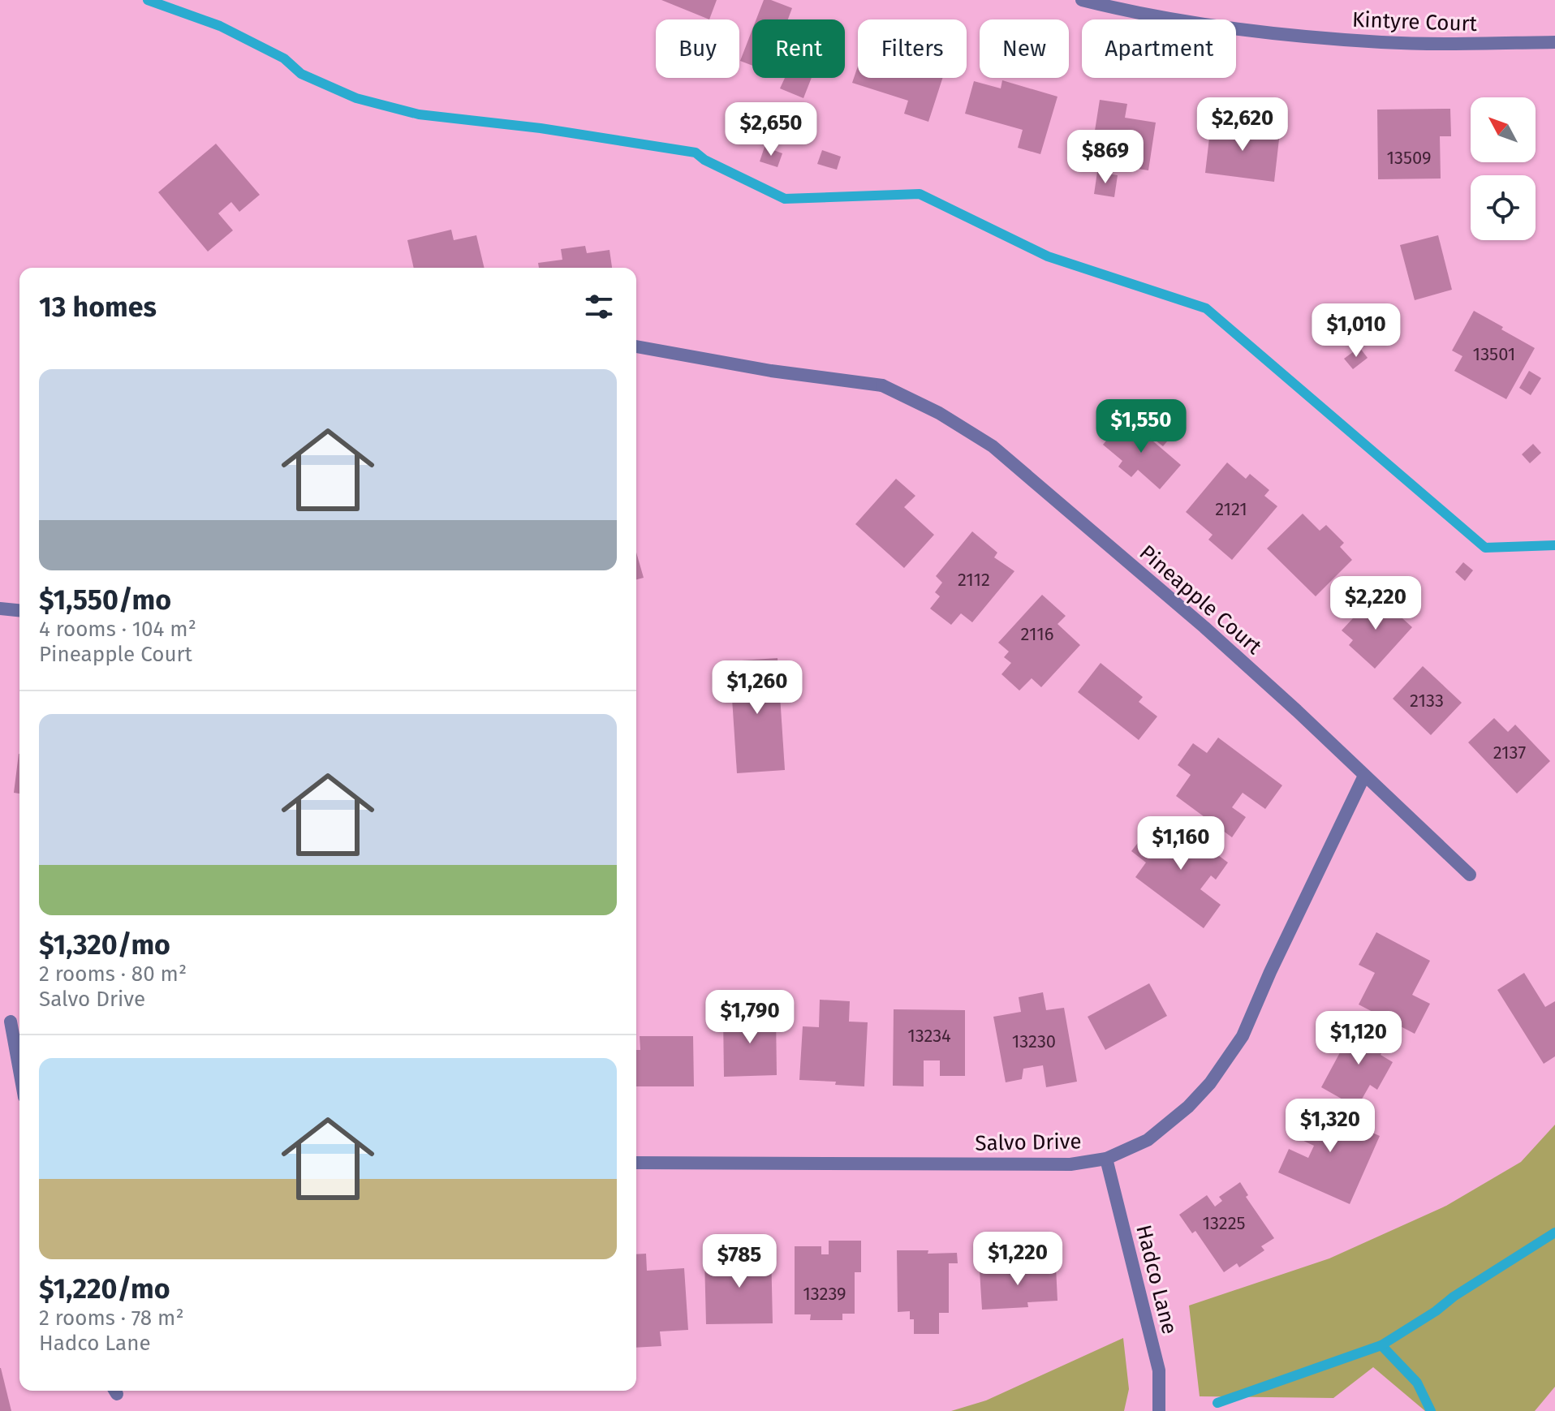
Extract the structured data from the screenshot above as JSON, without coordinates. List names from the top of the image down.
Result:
{
  "streets": {
    "street": [
      "Kintyre Court",
      "Pineapple Court",
      "Salvo Drive",
      "Hadco Lane"
    ]
  },
  "crossings": [
    ["Pineapple Court", "Salvo Drive"],
    ["Salvo Drive", "Hadco Lane"]
  ],
  "house_numbers": [
    "13509",
    "13501",
    "2121",
    "2112",
    "2116",
    "2133",
    "2137",
    "13234",
    "13230",
    "13225",
    "13239"
  ],
  "north": "top left",
  "page": {
    "chip": [
      "Buy",
      "Rent",
      "Filters",
      "New",
      "Apartment"
    ],
    "price": [
      "$2,620",
      "$2,650",
      "$869",
      "$1,010",
      "$1,550",
      "$2,220",
      "$1,260",
      "$1,160",
      "$1,790",
      "$1,120",
      "$1,320",
      "$1,220",
      "$785"
    ],
    "heading": "13 homes",
    "list": [
      {
        "name": "$1,550/mo",
        "note": "4 rooms · 104 m² · Pineapple Court"
      },
      {
        "name": "$1,320/mo",
        "note": "2 rooms · 80 m² · Salvo Drive"
      },
      {
        "name": "$1,220/mo",
        "note": "2 rooms · 78 m² · Hadco Lane"
      }
    ]
  }
}
